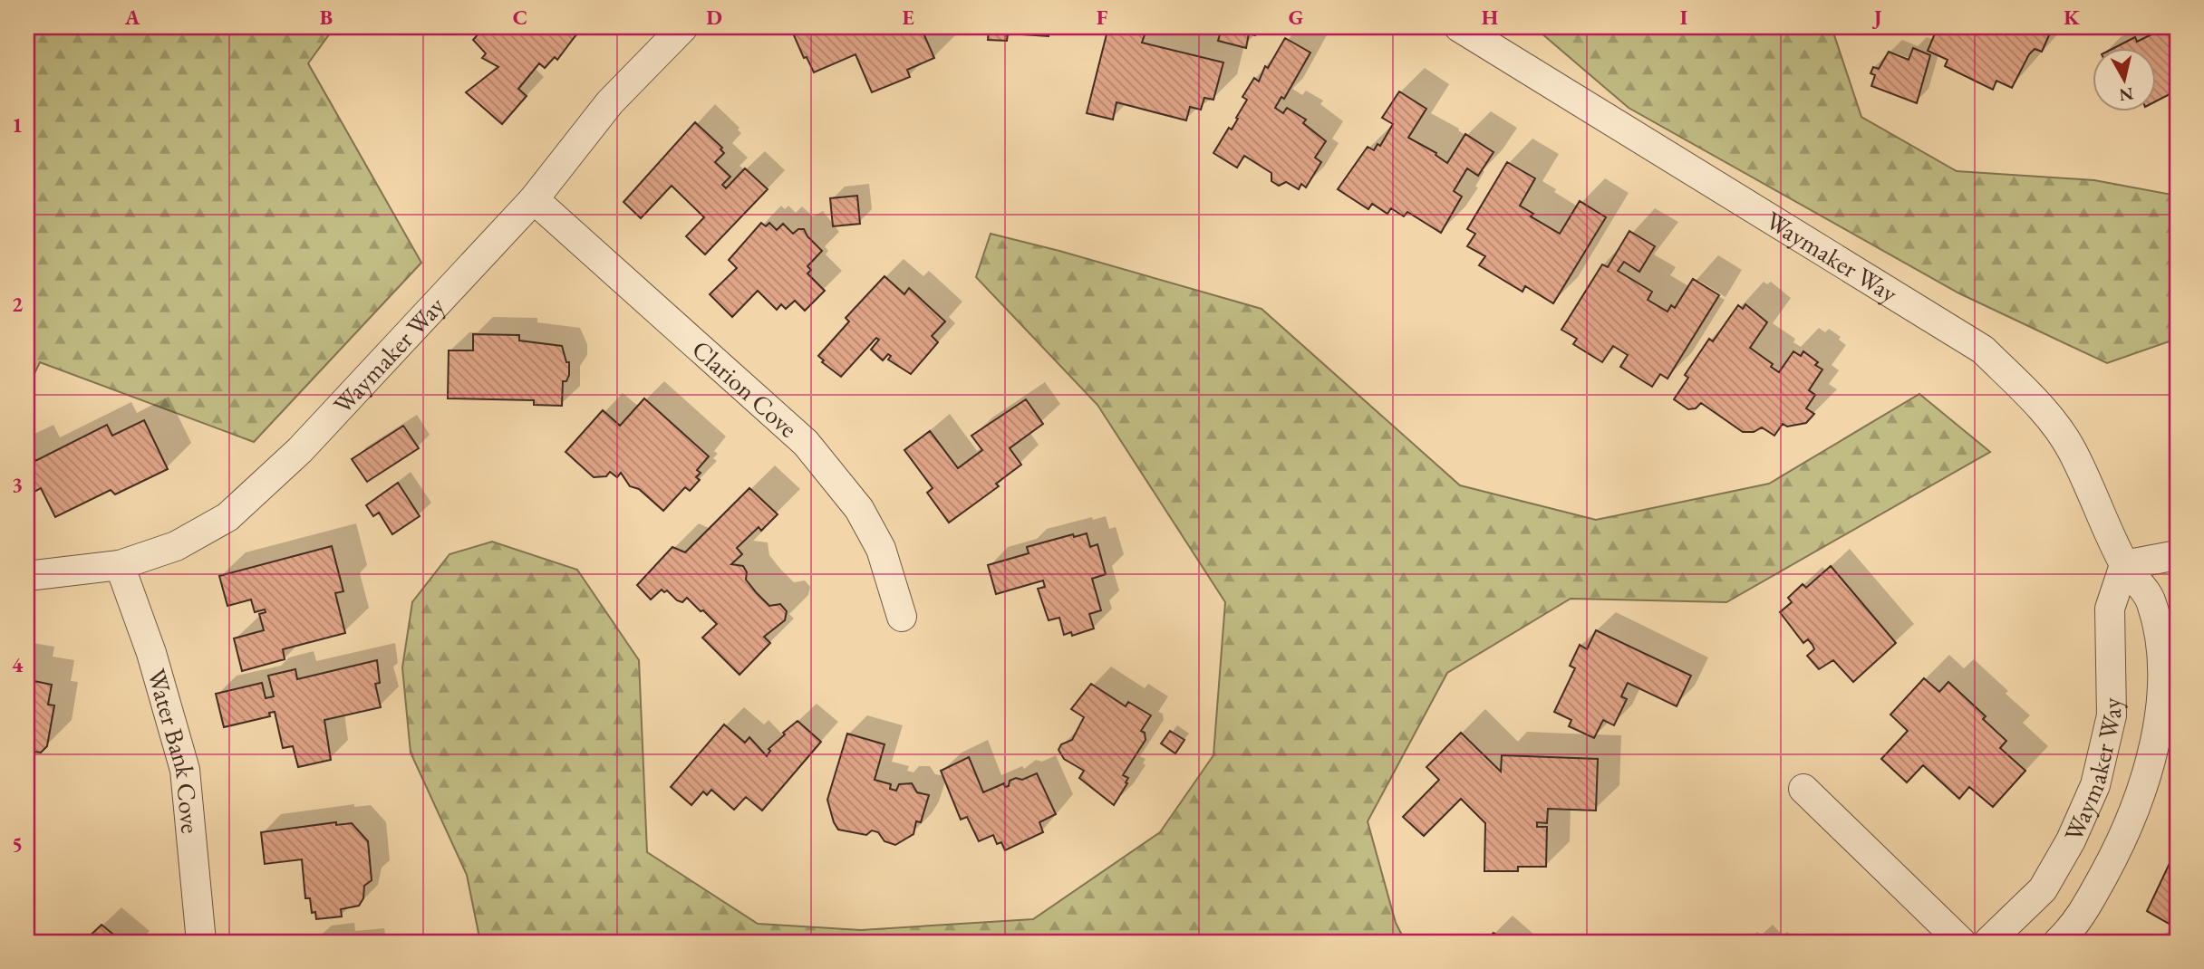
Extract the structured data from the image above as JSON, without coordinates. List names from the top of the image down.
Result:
{
  "streets": {
    "street": ["Waymaker Way", "Clarion Cove", "Water Bank Cove"]
  },
  "crossings": [
    ["Waymaker Way", "Clarion Cove"],
    ["Waymaker Way", "Water Bank Cove"]
  ],
  "north": "bottom",
  "grid": {
    "columns": [
      "A",
      "B",
      "C",
      "D",
      "E",
      "F",
      "G",
      "H",
      "I",
      "J",
      "K"
    ],
    "rows": [
      "1",
      "2",
      "3",
      "4",
      "5"
    ]
  }
}
